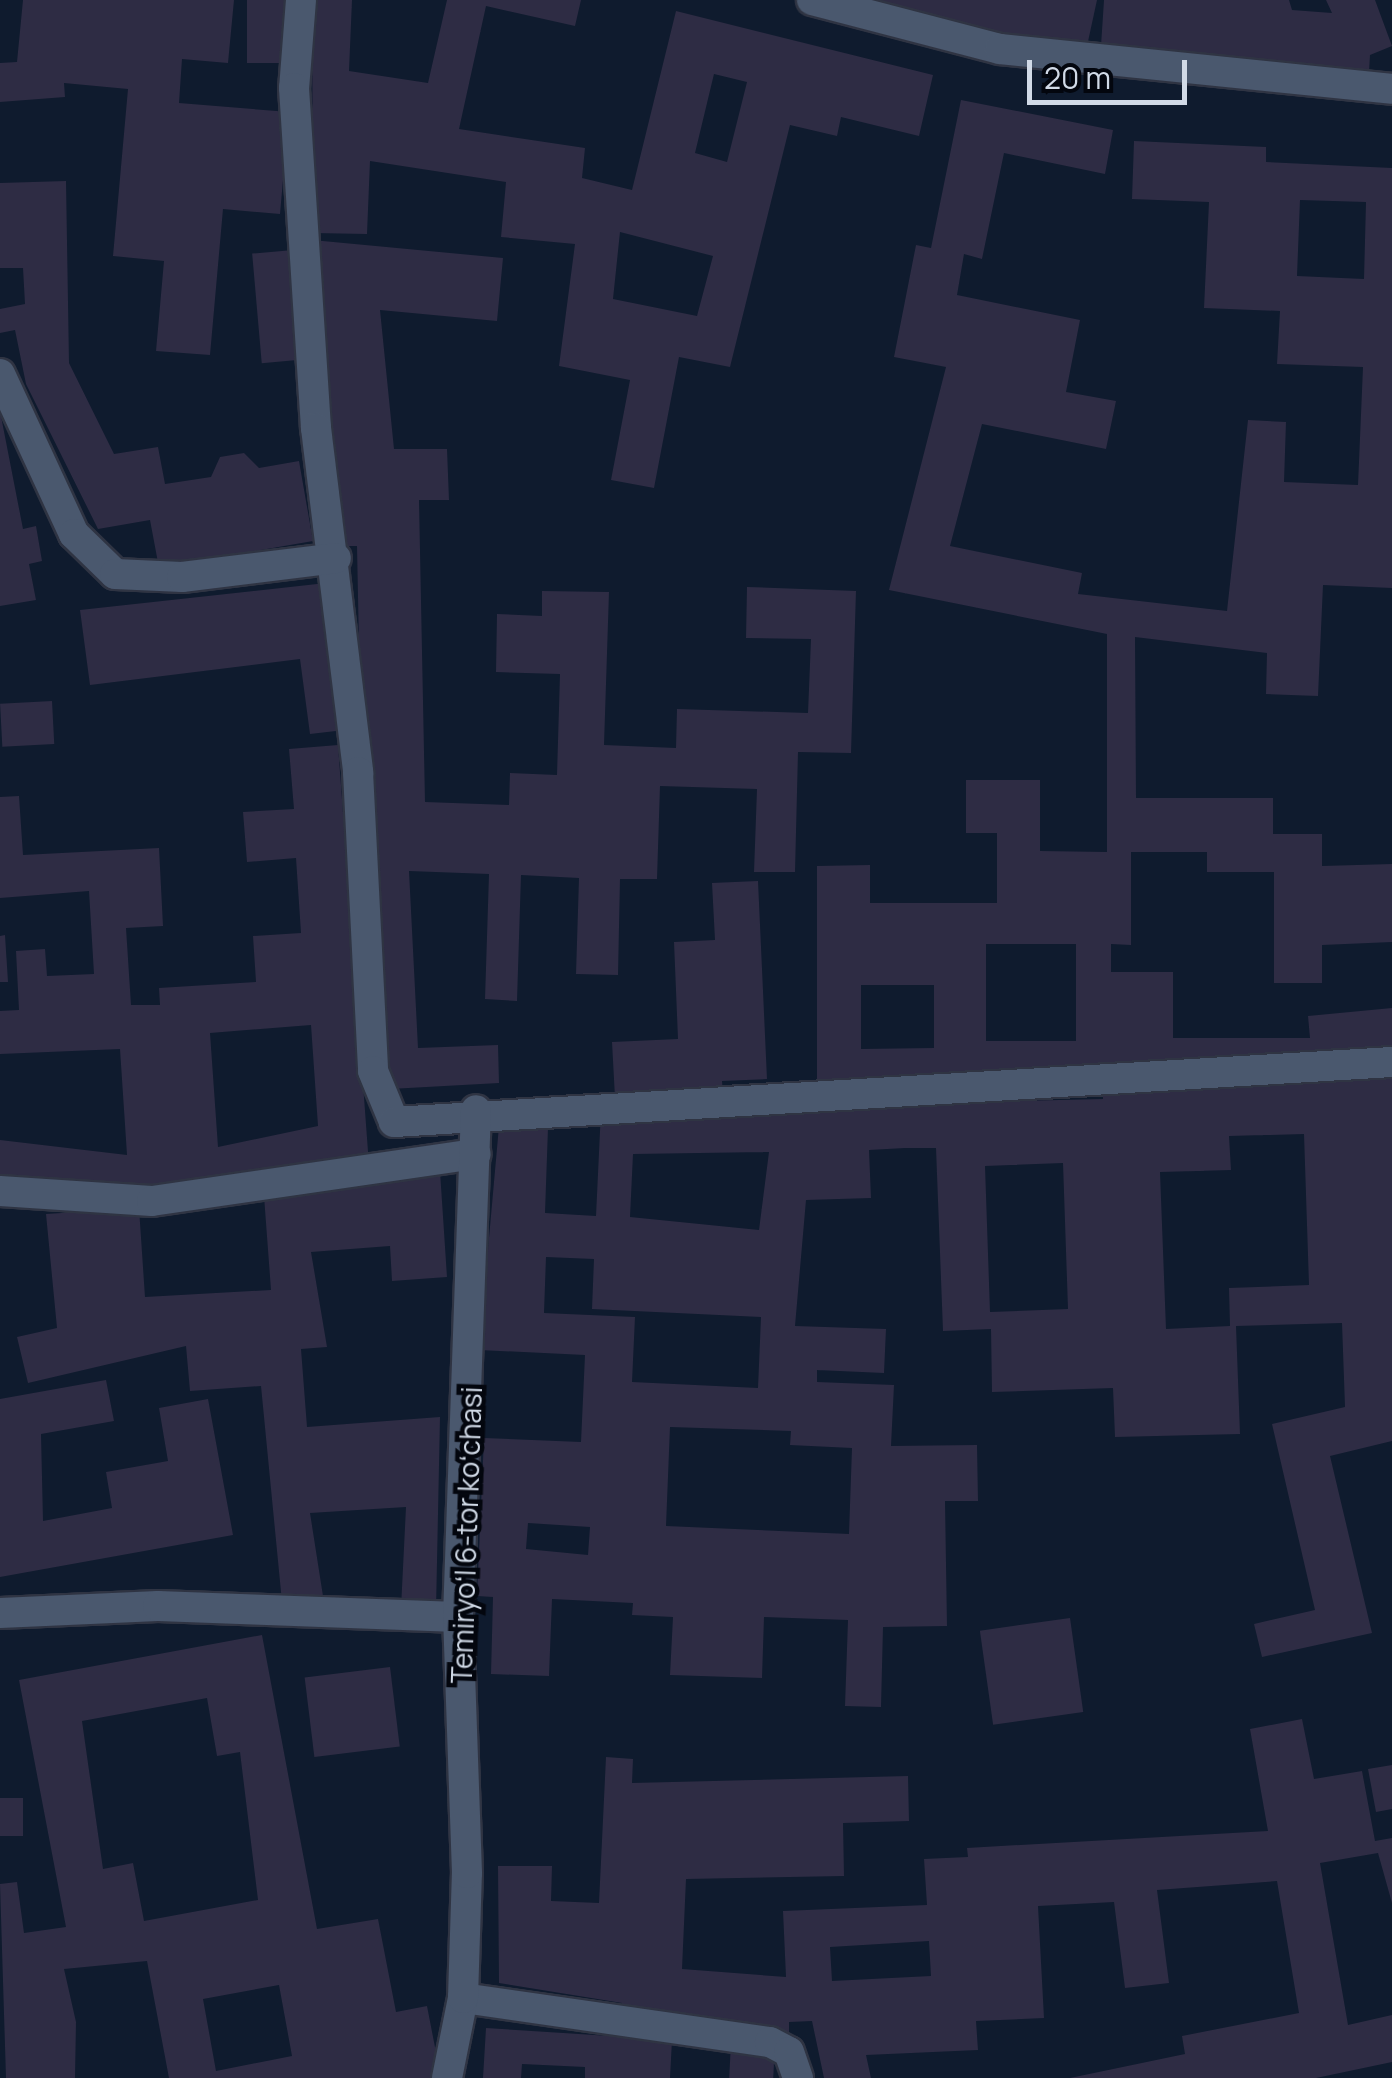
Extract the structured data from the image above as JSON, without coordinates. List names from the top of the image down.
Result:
{
  "streets": {
    "street": ["Temiryoʻl 6-tor koʻchasi"]
  },
  "scale_bar": "20 m"
}
